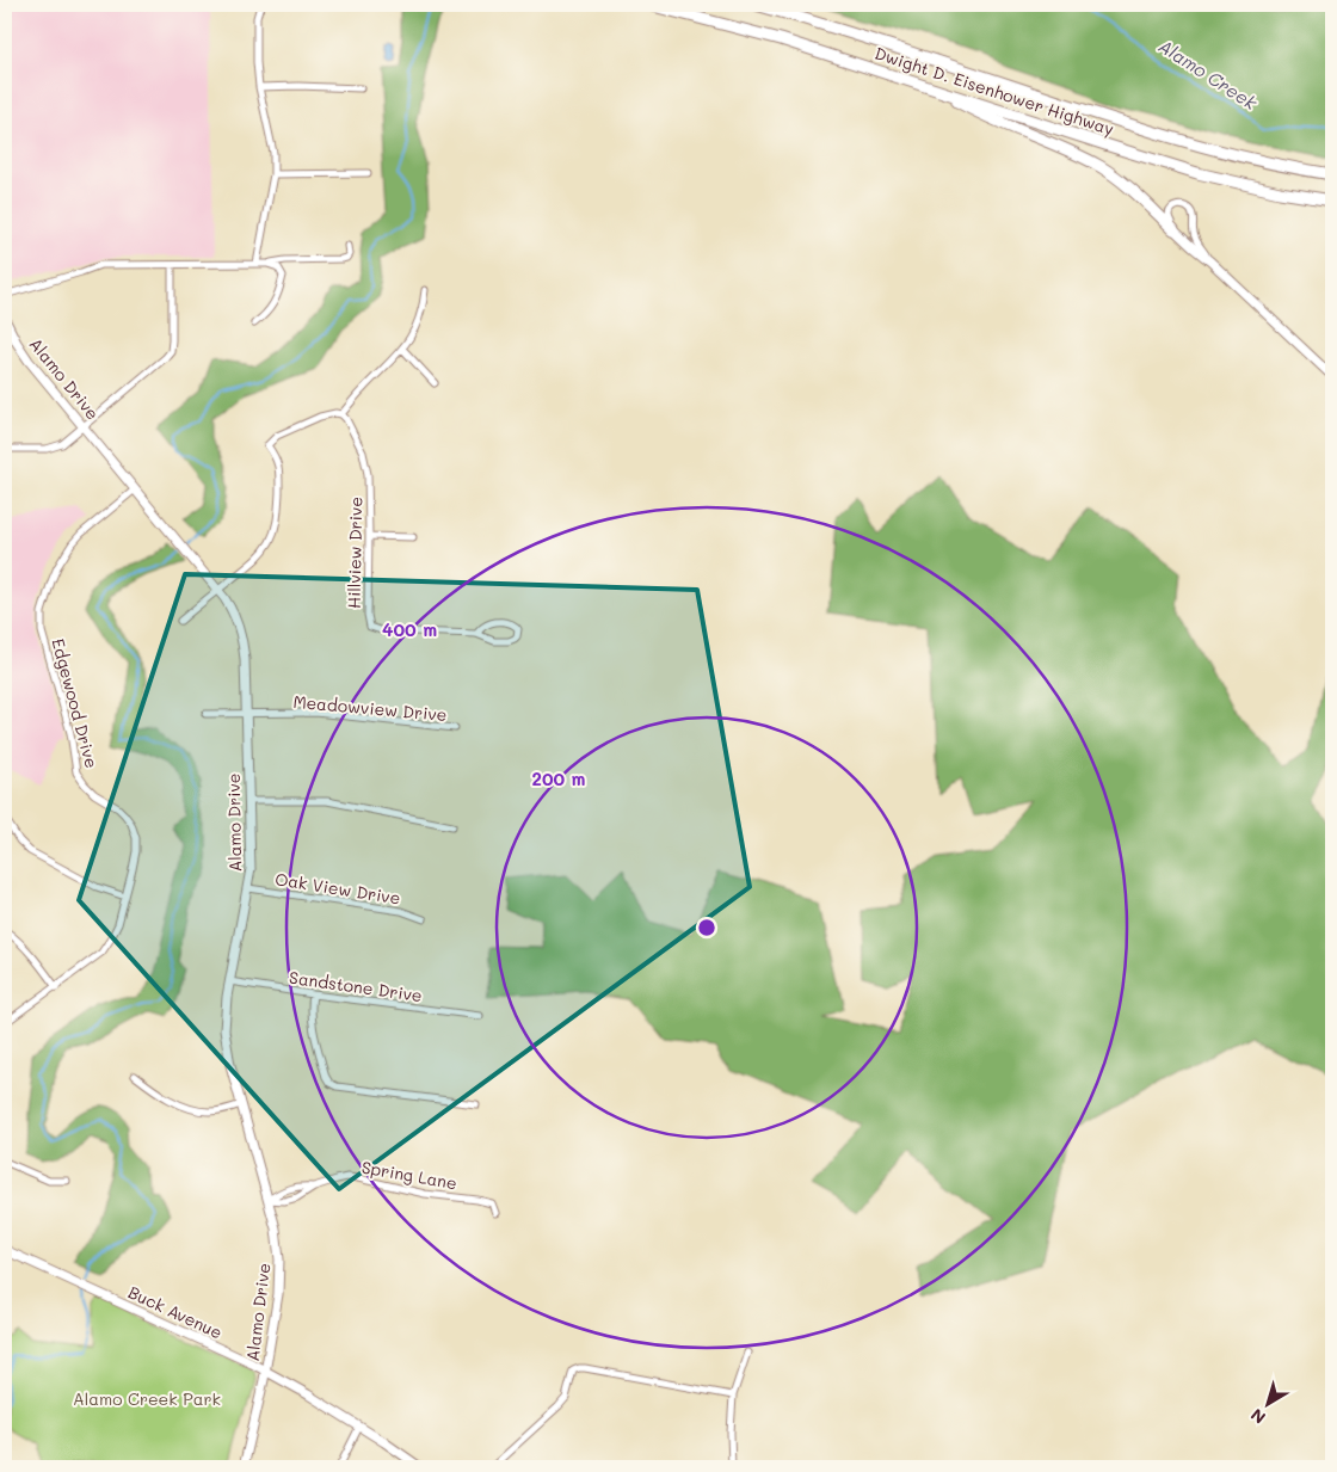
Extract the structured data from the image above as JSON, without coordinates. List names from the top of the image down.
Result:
{
  "streets": {
    "highway": ["Dwight D. Eisenhower Highway"],
    "main road": ["Alamo Drive", "Buck Avenue"],
    "street": [
      "Hillview Drive",
      "Edgewood Drive",
      "Meadowview Drive",
      "Oak View Drive",
      "Sandstone Drive",
      "Spring Lane"
    ]
  },
  "crossings": [
    ["Alamo Drive", "Edgewood Drive"],
    ["Alamo Drive", "Meadowview Drive"],
    ["Alamo Drive", "Oak View Drive"],
    ["Alamo Drive", "Sandstone Drive"],
    ["Alamo Drive", "Spring Lane"],
    ["Alamo Drive", "Buck Avenue"]
  ],
  "water": ["Alamo Creek"],
  "parks": ["Alamo Creek Park"],
  "north": "bottom left",
  "rings": ["400 m", "200 m"]
}
